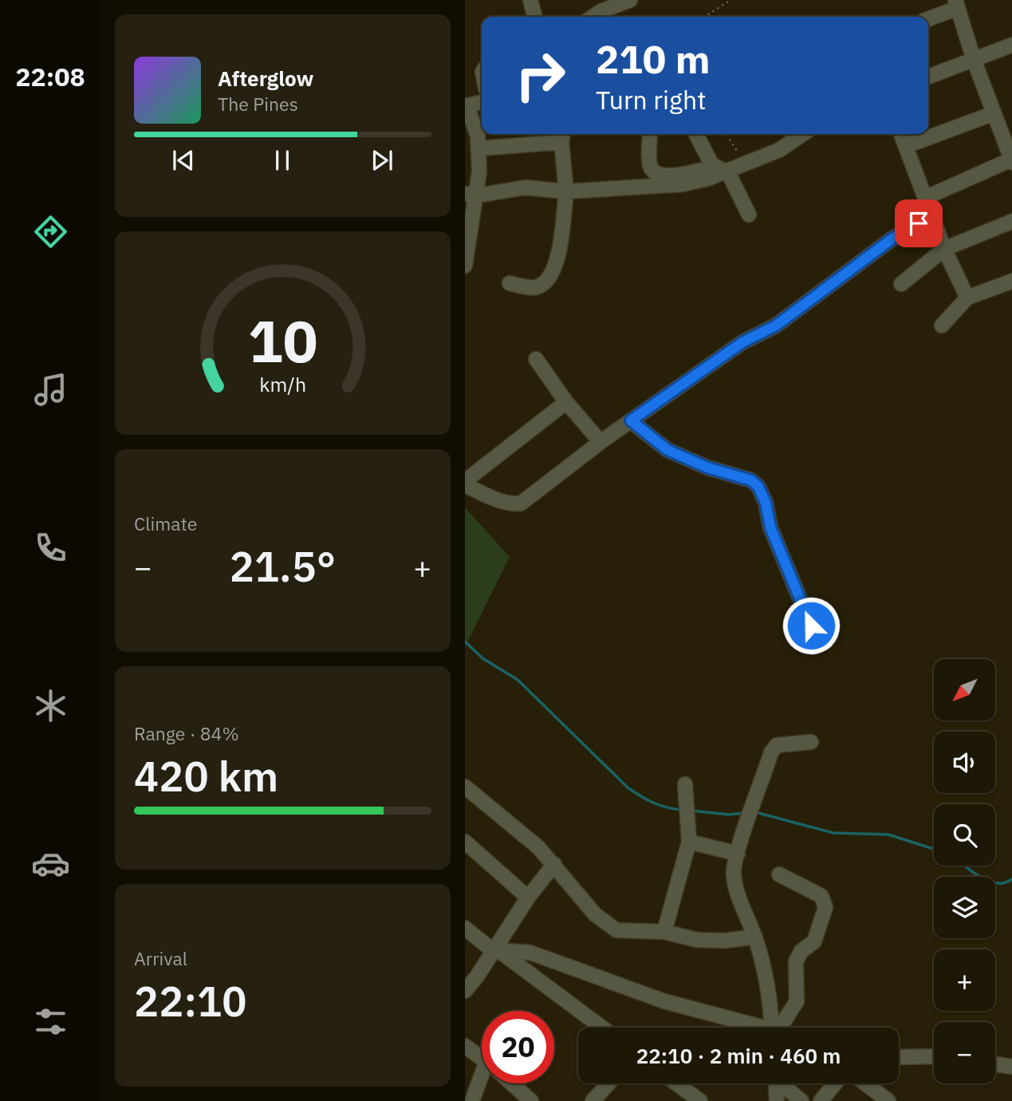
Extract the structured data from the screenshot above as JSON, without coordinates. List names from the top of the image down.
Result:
{
  "north": "bottom left",
  "page": {
    "tabs": "22:08",
    "turn": ["210 m", "Turn right"],
    "song": ["Afterglow", "The Pines"],
    "tile": [
      "Climate",
      ["Range · 84%", "420 km"],
      ["Arrival", "22:10"]
    ],
    "heat": ["−", "21.5°", "+"],
    "map_buttons": ["+", "−"],
    "limit": "20",
    "trip": "22:10 · 2 min · 460 m",
    "gauge": ["10", "km/h"]
  }
}
